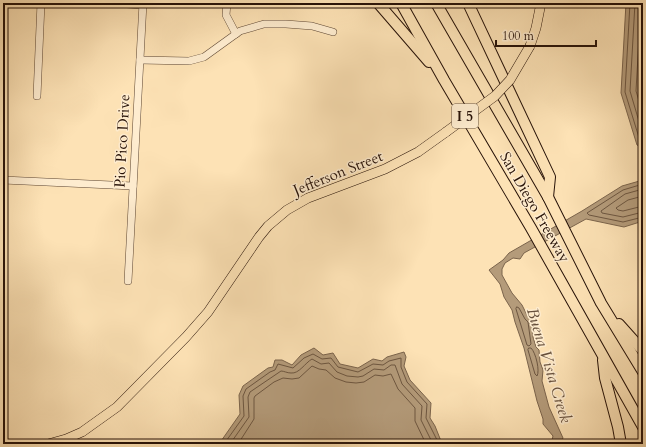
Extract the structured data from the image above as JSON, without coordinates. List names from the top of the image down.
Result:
{
  "streets": {
    "highway": ["I 5", "San Diego Freeway"],
    "main road": ["Jefferson Street"],
    "street": ["Pio Pico Drive"]
  },
  "water": ["Buena Vista Creek"],
  "scale_bar": "100 m"
}
